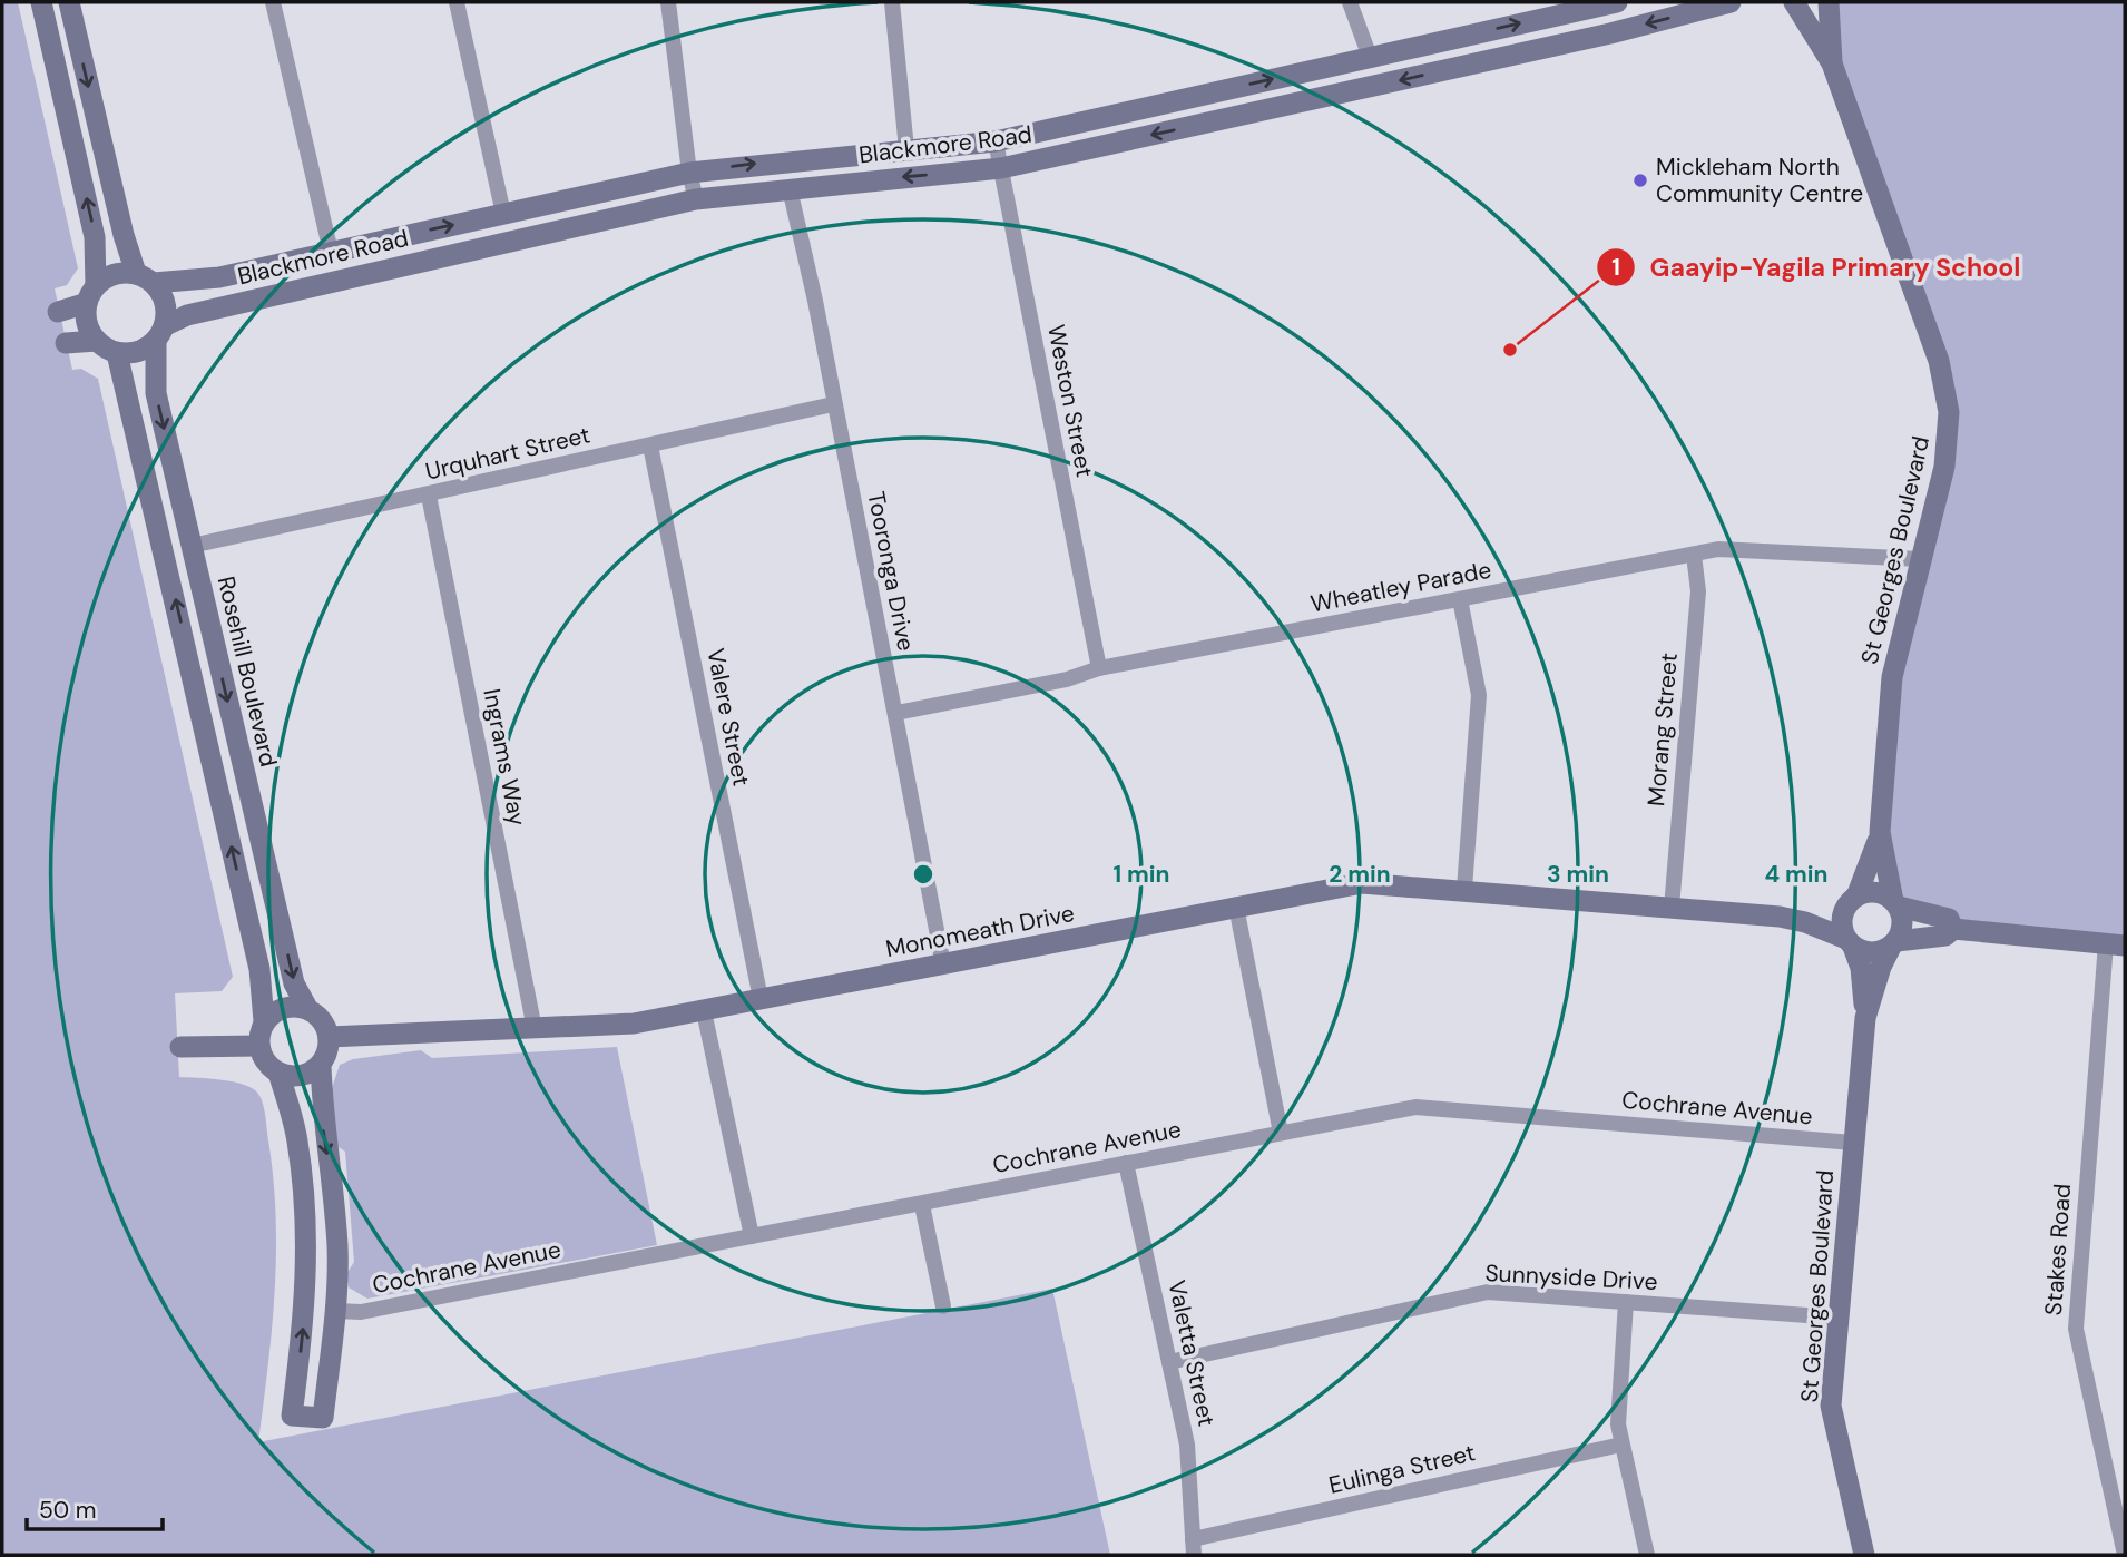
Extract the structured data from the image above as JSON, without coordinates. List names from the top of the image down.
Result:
{
  "streets": {
    "street": [
      "Blackmore Road",
      "Weston Street",
      "Urquhart Street",
      "St Georges Boulevard",
      "Tooronga Drive",
      "Wheatley Parade",
      "Rosehill Boulevard",
      "Valere Street",
      "Morang Street",
      "Ingrams Way",
      "Monomeath Drive",
      "Cochrane Avenue",
      "Stakes Road",
      "Sunnyside Drive",
      "Valetta Street",
      "Eulinga Street"
    ]
  },
  "crossings": [
    ["Blackmore Road", "Weston Street"],
    ["Blackmore Road", "Tooronga Drive"],
    ["Blackmore Road", "Rosehill Boulevard"],
    ["Weston Street", "Wheatley Parade"],
    ["Urquhart Street", "Tooronga Drive"],
    ["Urquhart Street", "Rosehill Boulevard"],
    ["Urquhart Street", "Valere Street"],
    ["Urquhart Street", "Ingrams Way"],
    ["St Georges Boulevard", "Wheatley Parade"],
    ["St Georges Boulevard", "Monomeath Drive"],
    ["St Georges Boulevard", "Cochrane Avenue"],
    ["St Georges Boulevard", "Sunnyside Drive"],
    ["Tooronga Drive", "Wheatley Parade"],
    ["Tooronga Drive", "Monomeath Drive"],
    ["Wheatley Parade", "Morang Street"],
    ["Rosehill Boulevard", "Monomeath Drive"],
    ["Valere Street", "Monomeath Drive"],
    ["Morang Street", "Monomeath Drive"],
    ["Ingrams Way", "Monomeath Drive"],
    ["Cochrane Avenue", "Valetta Street"],
    ["Sunnyside Drive", "Valetta Street"],
    ["Valetta Street", "Eulinga Street"]
  ],
  "places": ["Mickleham North Community Centre", "Gaayip-Yagila Primary School"],
  "scale_bar": "50 m",
  "rings": [
    "1 min",
    "2 min",
    "3 min",
    "4 min"
  ]
}
